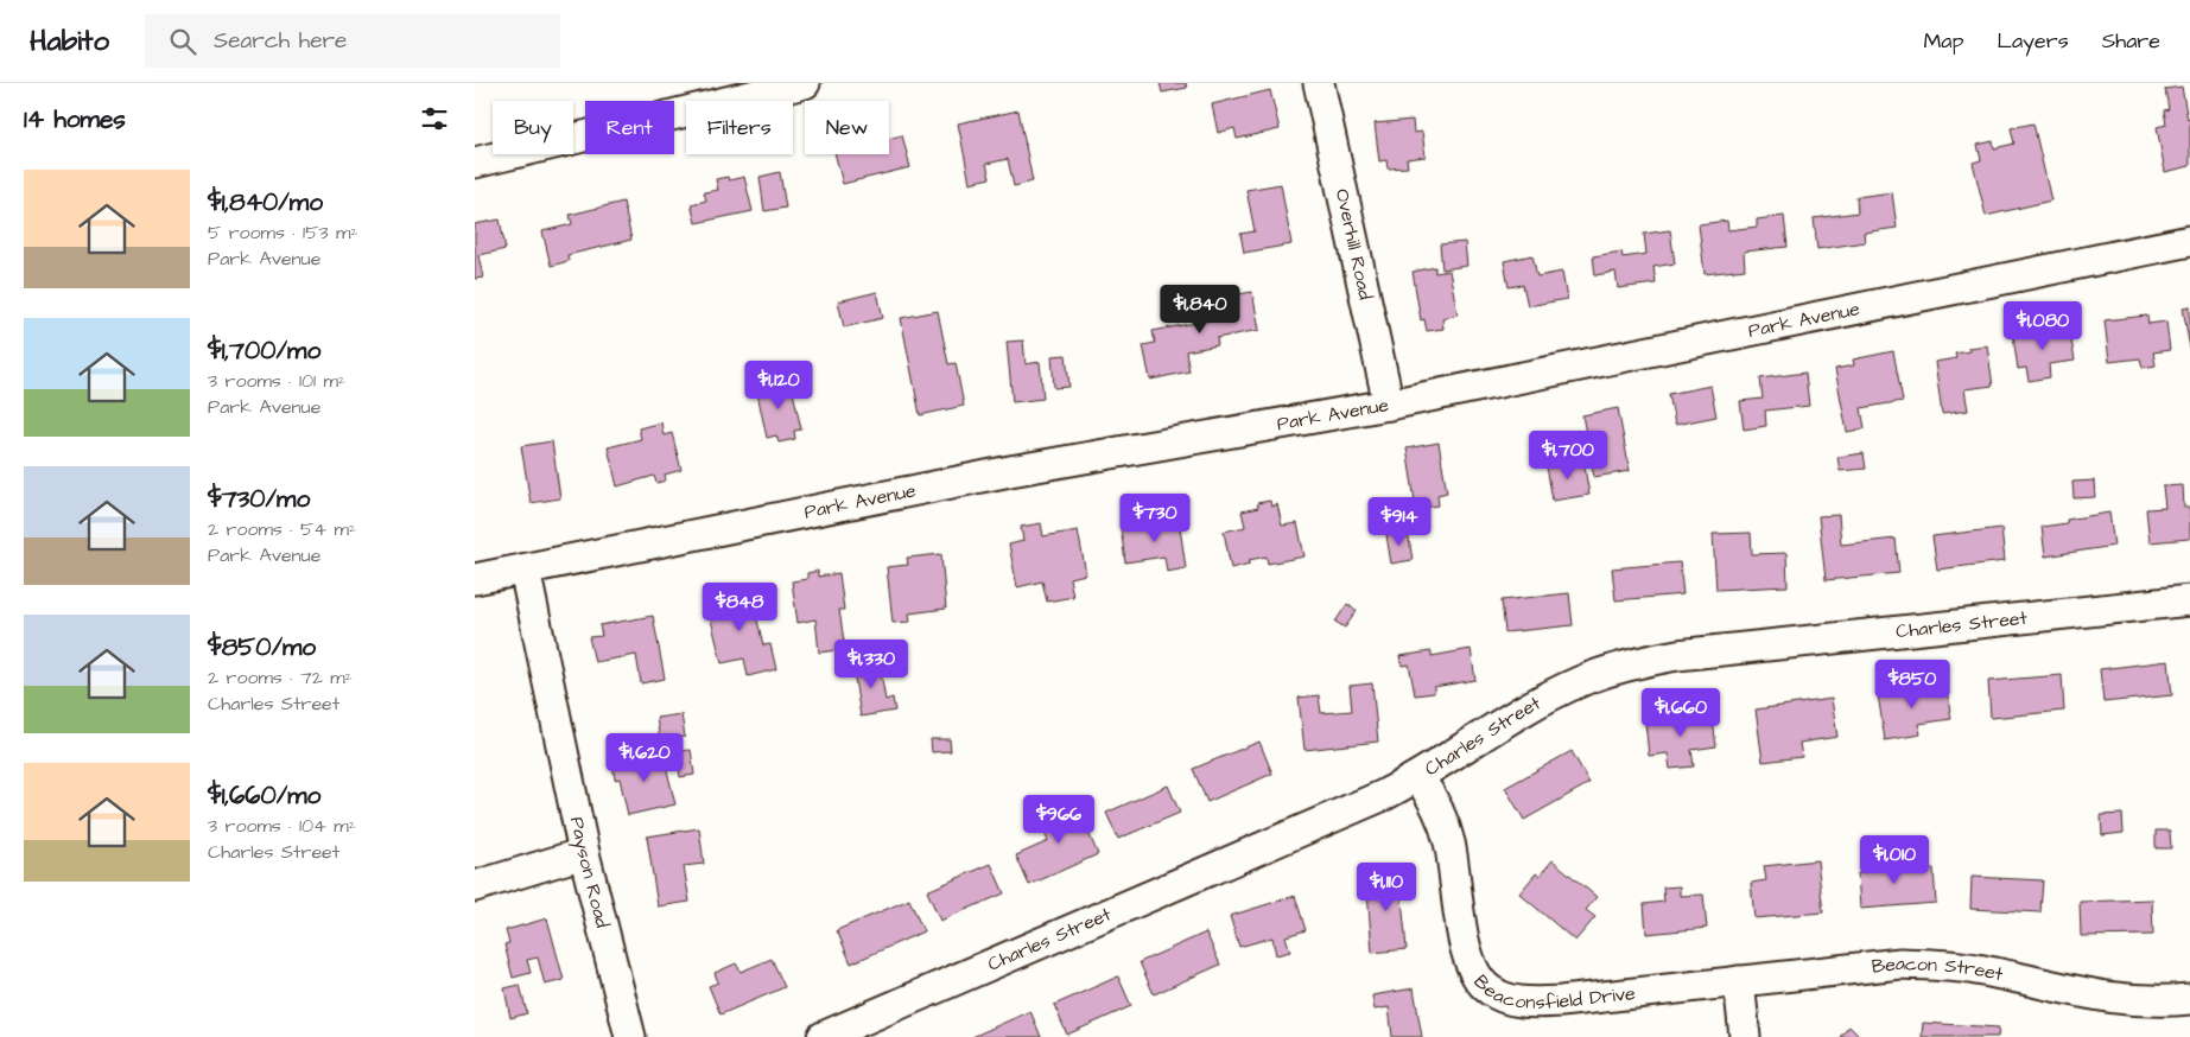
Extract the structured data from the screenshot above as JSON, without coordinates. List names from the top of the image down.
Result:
{
  "streets": {
    "street": [
      "Overhill Road",
      "Park Avenue",
      "Charles Street",
      "Payson Road",
      "Beacon Street",
      "Beaconsfield Drive"
    ]
  },
  "crossings": [
    ["Overhill Road", "Park Avenue"],
    ["Park Avenue", "Payson Road"],
    ["Charles Street", "Beaconsfield Drive"],
    ["Beacon Street", "Beaconsfield Drive"]
  ],
  "page": {
    "header": "Habito",
    "search": "Search here",
    "nav": ["Map", "Layers", "Share"],
    "heading": "14 homes",
    "chip": [
      "Buy",
      "Rent",
      "Filters",
      "New"
    ],
    "list": [
      {
        "name": "$1,840/mo",
        "note": "5 rooms · 153 m² · Park Avenue"
      },
      {
        "name": "$1,700/mo",
        "note": "3 rooms · 101 m² · Park Avenue"
      },
      {
        "name": "$730/mo",
        "note": "2 rooms · 54 m² · Park Avenue"
      },
      {
        "name": "$850/mo",
        "note": "2 rooms · 72 m² · Charles Street"
      },
      {
        "name": "$1,660/mo",
        "note": "3 rooms · 104 m² · Charles Street"
      }
    ],
    "price": [
      "$1,840",
      "$1,080",
      "$1,120",
      "$1,700",
      "$730",
      "$914",
      "$848",
      "$1,330",
      "$850",
      "$1,660",
      "$1,620",
      "$966",
      "$1,010",
      "$1,110"
    ]
  }
}
